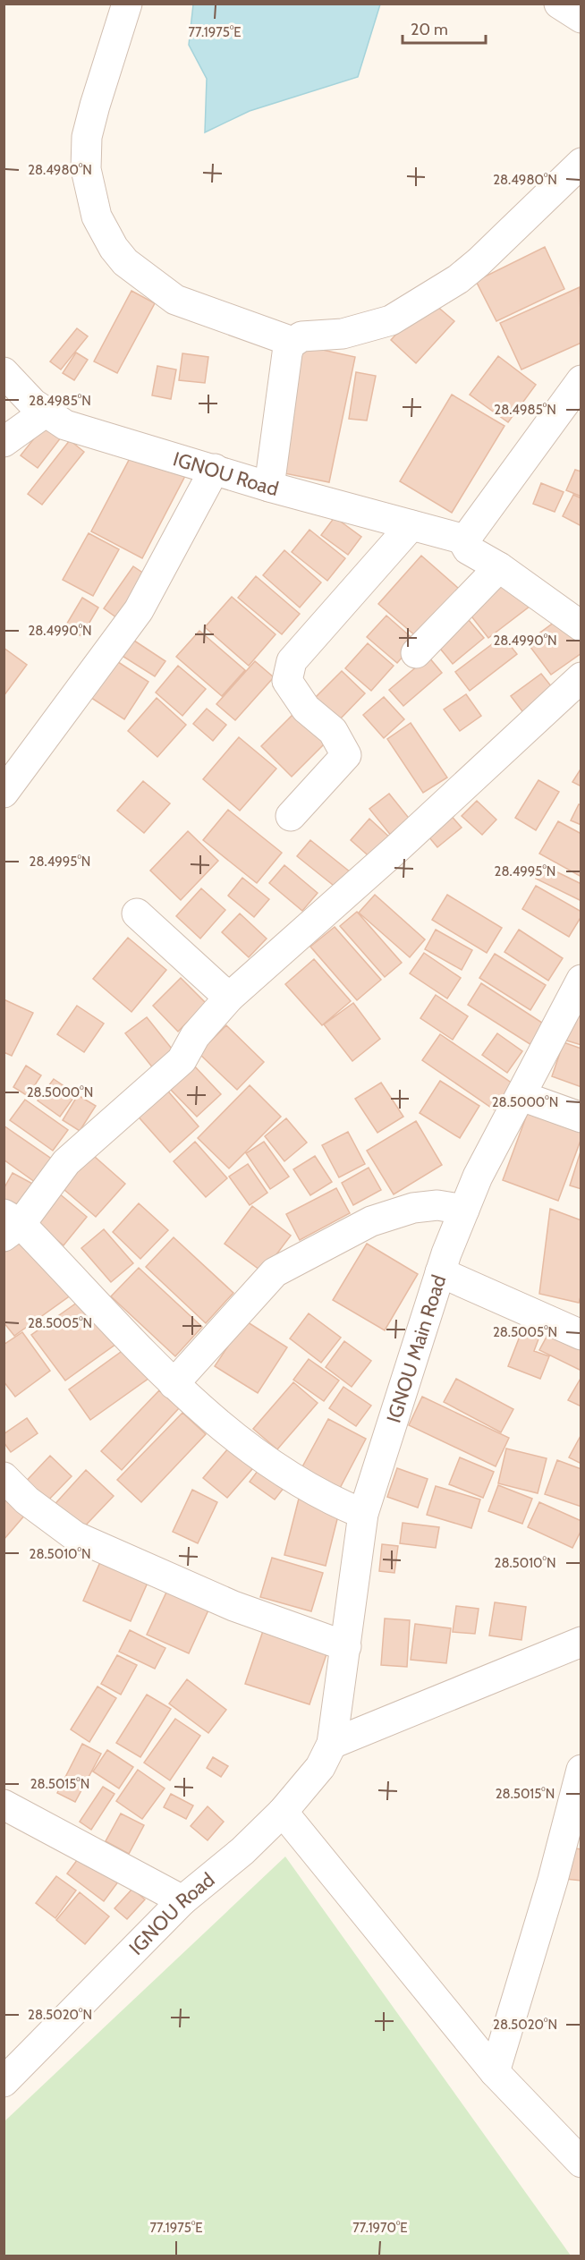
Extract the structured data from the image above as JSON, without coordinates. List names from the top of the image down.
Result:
{
  "streets": {
    "street": ["IGNOU Road", "IGNOU Main Road"]
  },
  "crossings": [
    ["IGNOU Road", "IGNOU Main Road"]
  ],
  "scale_bar": "20 m",
  "coordinates": [
    "77.1975°E",
    "28.4980°N",
    "28.4985°N",
    "28.4990°N",
    "28.4995°N",
    "28.5000°N",
    "28.5005°N",
    "28.5010°N",
    "28.5015°N",
    "28.5020°N",
    "77.1970°E"
  ]
}
